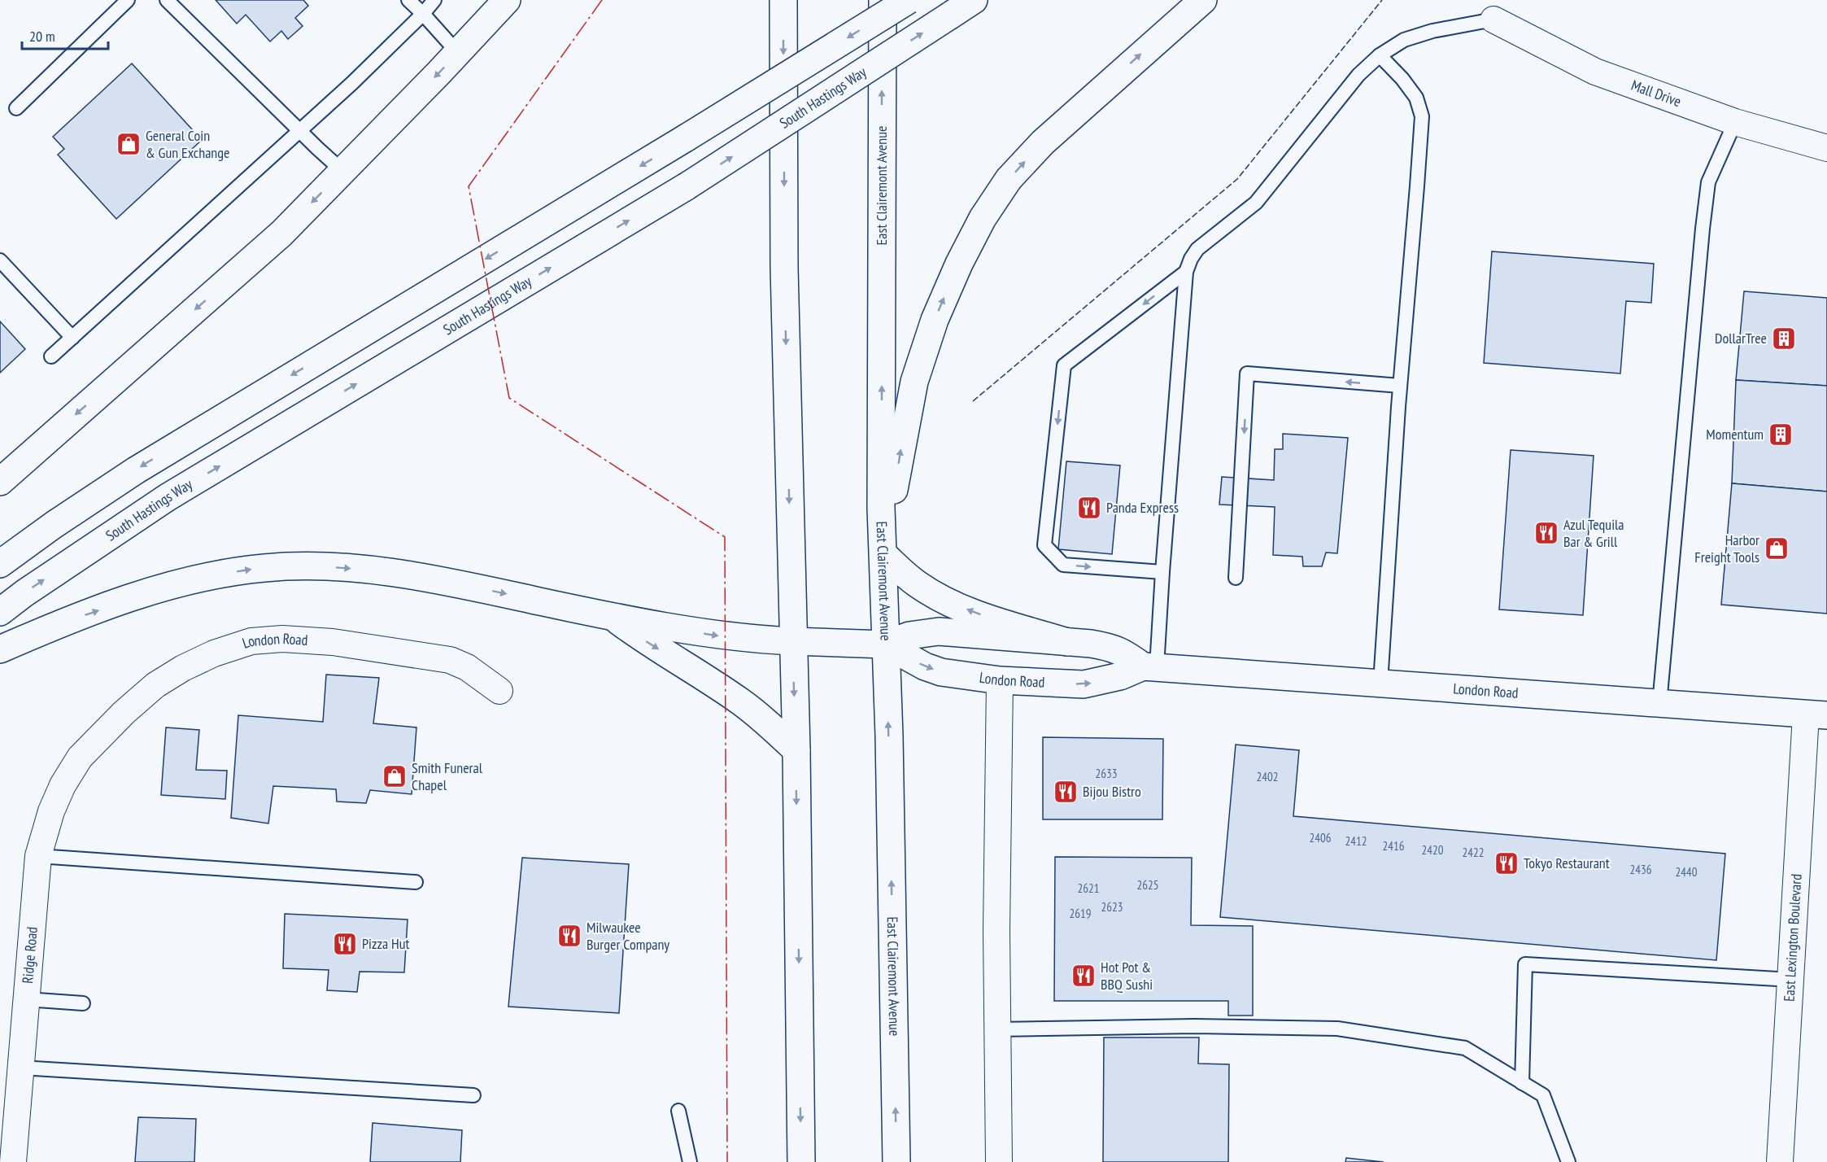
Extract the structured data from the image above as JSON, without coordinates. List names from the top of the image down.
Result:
{
  "streets": {
    "main road": ["South Hastings Way", "East Clairemont Avenue", "London Road"],
    "street": ["Mall Drive", "East Lexington Boulevard", "Ridge Road"]
  },
  "crossings": [
    ["East Clairemont Avenue", "London Road"],
    ["London Road", "East Lexington Boulevard"],
    ["London Road", "Ridge Road"]
  ],
  "one_way": ["London Road"],
  "places": {
    "shop": ["General Coin & Gun Exchange", "Harbor Freight Tools", "Smith Funeral Chapel"],
    "building": ["DollarTree", "Momentum"],
    "restaurant": [
      "Panda Express",
      "Azul Tequila Bar & Grill",
      "Bijou Bistro",
      "Tokyo Restaurant",
      "Milwaukee Burger Company",
      "Pizza Hut",
      "Hot Pot & BBQ Sushi"
    ]
  },
  "house_numbers": [
    "2633",
    "2402",
    "2406",
    "2412",
    "2416",
    "2420",
    "2422",
    "2436",
    "2440",
    "2625",
    "2621",
    "2623",
    "2619"
  ],
  "scale_bar": "20 m"
}
